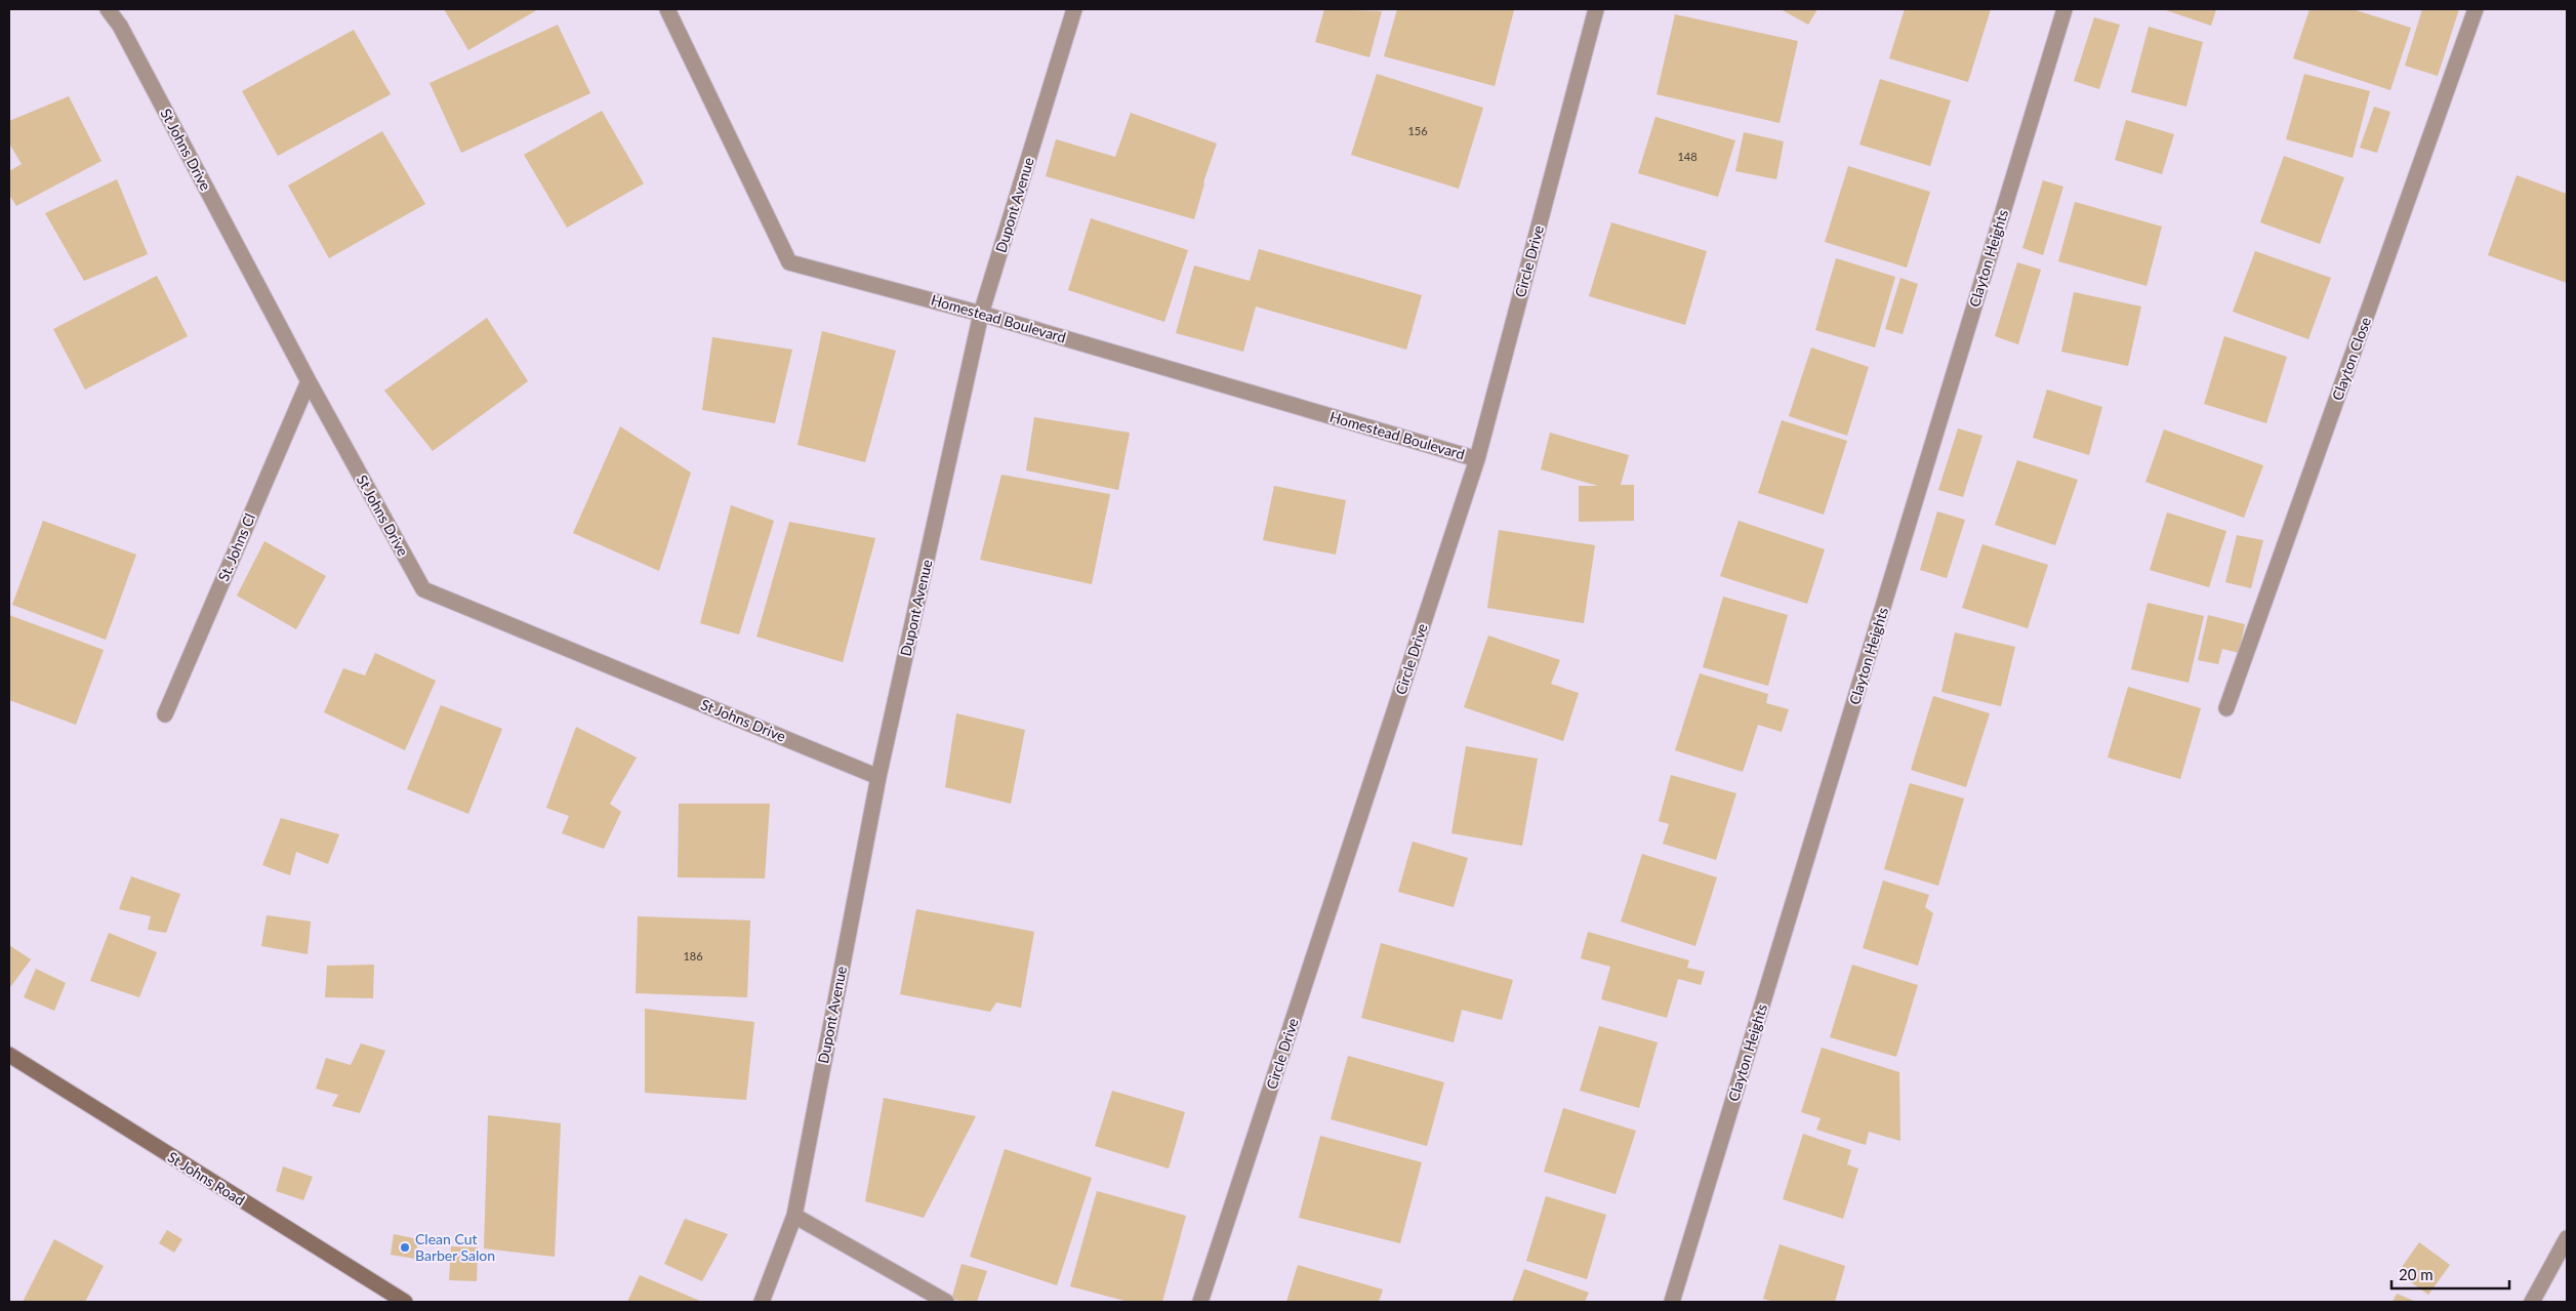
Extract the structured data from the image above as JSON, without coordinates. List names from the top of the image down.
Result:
{
  "streets": {
    "main road": ["St Johns Road"],
    "street": [
      "St Johns Drive",
      "Dupont Avenue",
      "Clayton Heights",
      "Circle Drive",
      "Homestead Boulevard",
      "Clayton Close",
      "St. Johns Cl"
    ]
  },
  "crossings": [
    ["St Johns Drive", "Dupont Avenue"],
    ["St Johns Drive", "St. Johns Cl"],
    ["Dupont Avenue", "Homestead Boulevard"],
    ["Circle Drive", "Homestead Boulevard"]
  ],
  "places": ["Clean Cut Barber Salon"],
  "house_numbers": ["156", "148", "186"],
  "scale_bar": "20 m"
}
